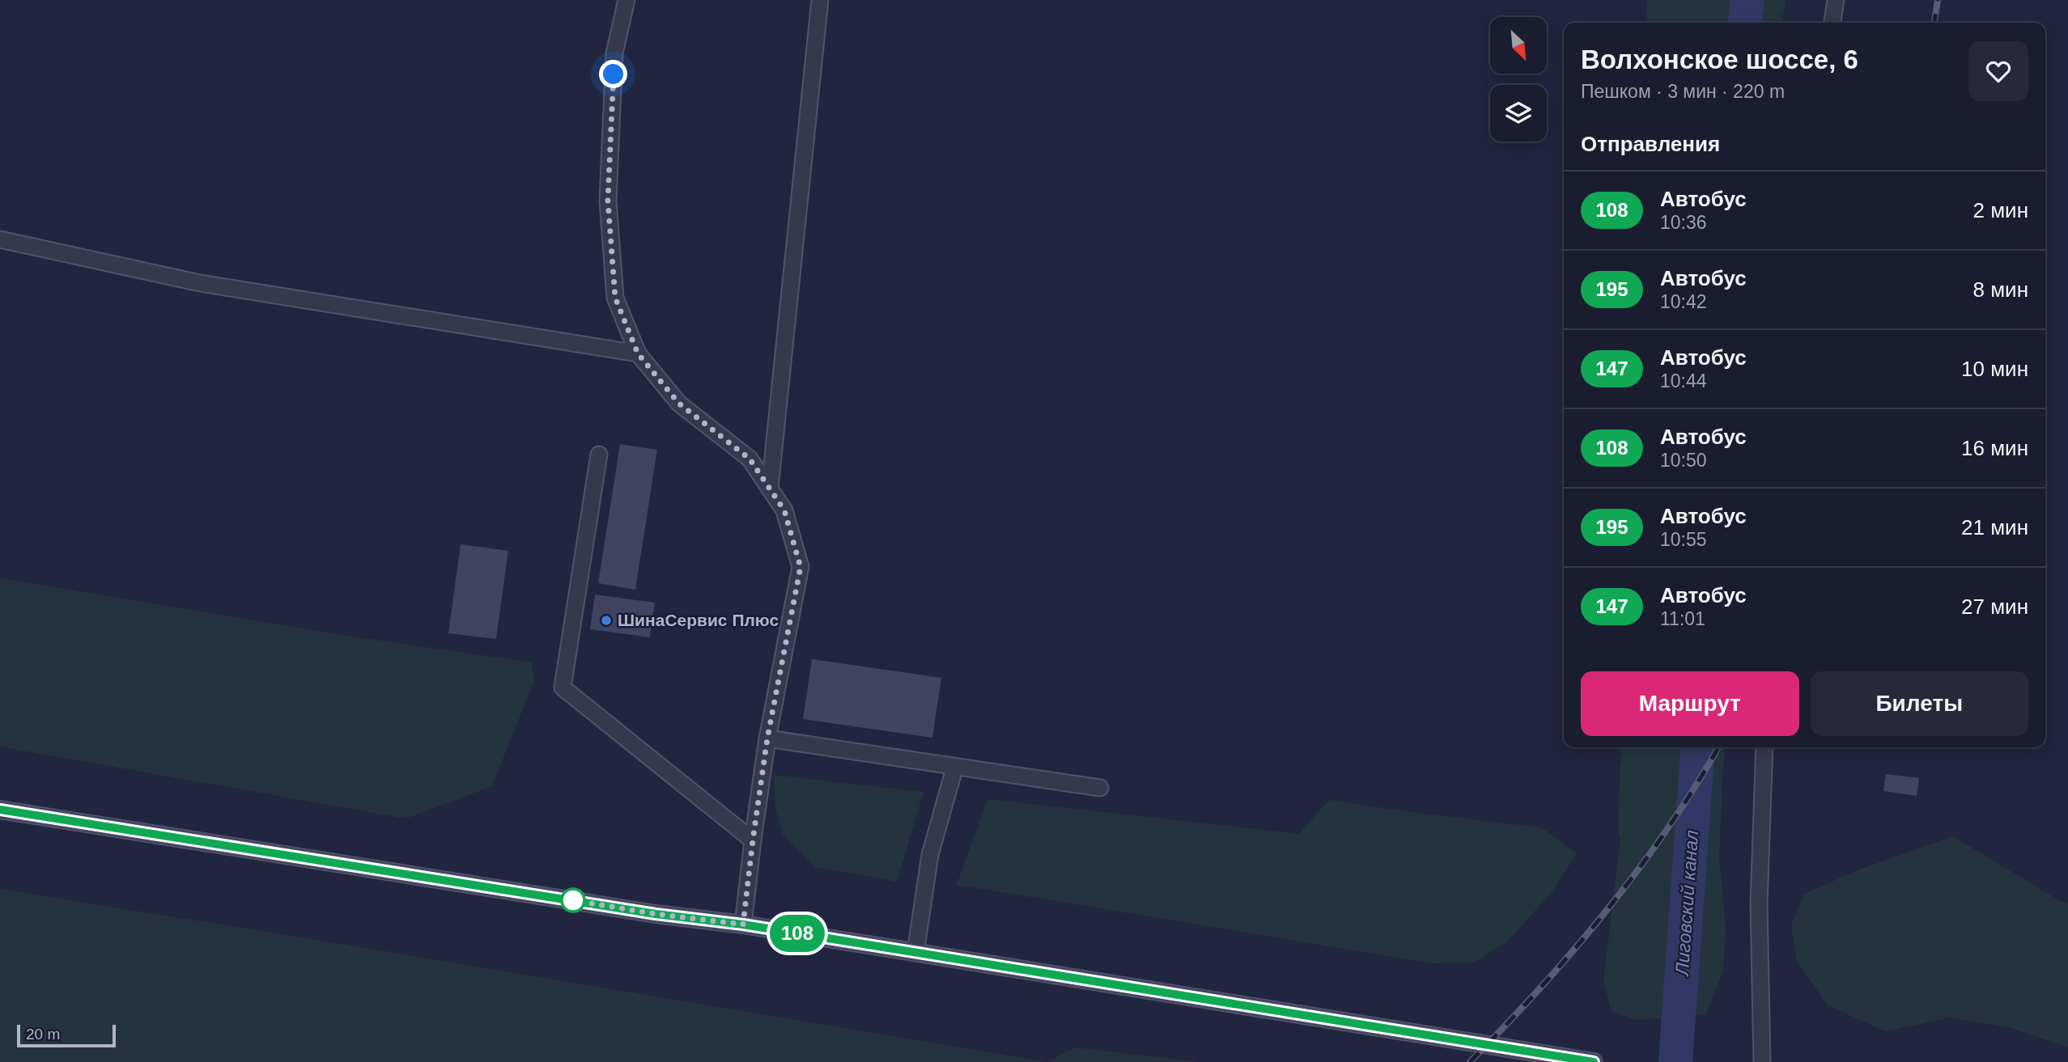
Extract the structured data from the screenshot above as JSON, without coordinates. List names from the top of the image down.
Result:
{
  "water": ["Лиговский канал"],
  "places": ["ШинаСервис Плюс"],
  "lines": ["bus line 108"],
  "scale_bar": "20 m",
  "north": "bottom right",
  "page": {
    "on_map": "108",
    "heading": [
      ["Волхонское шоссе, 6", "Пешком · 3 мин · 220 m"],
      "Отправления"
    ],
    "list": [
      {
        "mark": "108",
        "name": "Автобус",
        "note": "10:36",
        "value": "2 мин"
      },
      {
        "mark": "195",
        "name": "Автобус",
        "note": "10:42",
        "value": "8 мин"
      },
      {
        "mark": "147",
        "name": "Автобус",
        "note": "10:44",
        "value": "10 мин"
      },
      {
        "mark": "108",
        "name": "Автобус",
        "note": "10:50",
        "value": "16 мин"
      },
      {
        "mark": "195",
        "name": "Автобус",
        "note": "10:55",
        "value": "21 мин"
      },
      {
        "mark": "147",
        "name": "Автобус",
        "note": "11:01",
        "value": "27 мин"
      }
    ],
    "buttons": ["Маршрут", "Билеты"],
    "scale": "20 m"
  }
}
